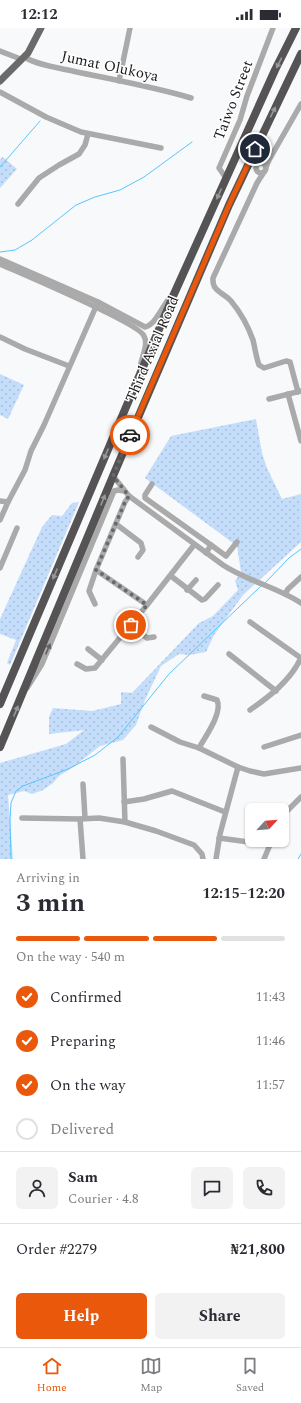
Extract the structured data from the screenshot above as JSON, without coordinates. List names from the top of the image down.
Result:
{
  "streets": {
    "highway": ["Third Axial Road"],
    "street": ["Jumat Olukoya", "Taiwo Street"]
  },
  "crossings": [
    ["Taiwo Street", "Third Axial Road"]
  ],
  "north": "top right",
  "page": {
    "status": "12:12",
    "heading": ["3 min", "Arriving in", "12:15–12:20"],
    "panel": [
      "Sam",
      "Courier · 4.8",
      "Order #2279",
      "₦21,800"
    ],
    "bar": "On the way · 540 m",
    "list": [
      ["Confirmed", "11:43"],
      ["Preparing", "11:46"],
      ["On the way", "11:57"],
      "Delivered"
    ],
    "buttons": ["Help", "Share"],
    "tabs": ["Home", "Map", "Saved"]
  }
}
